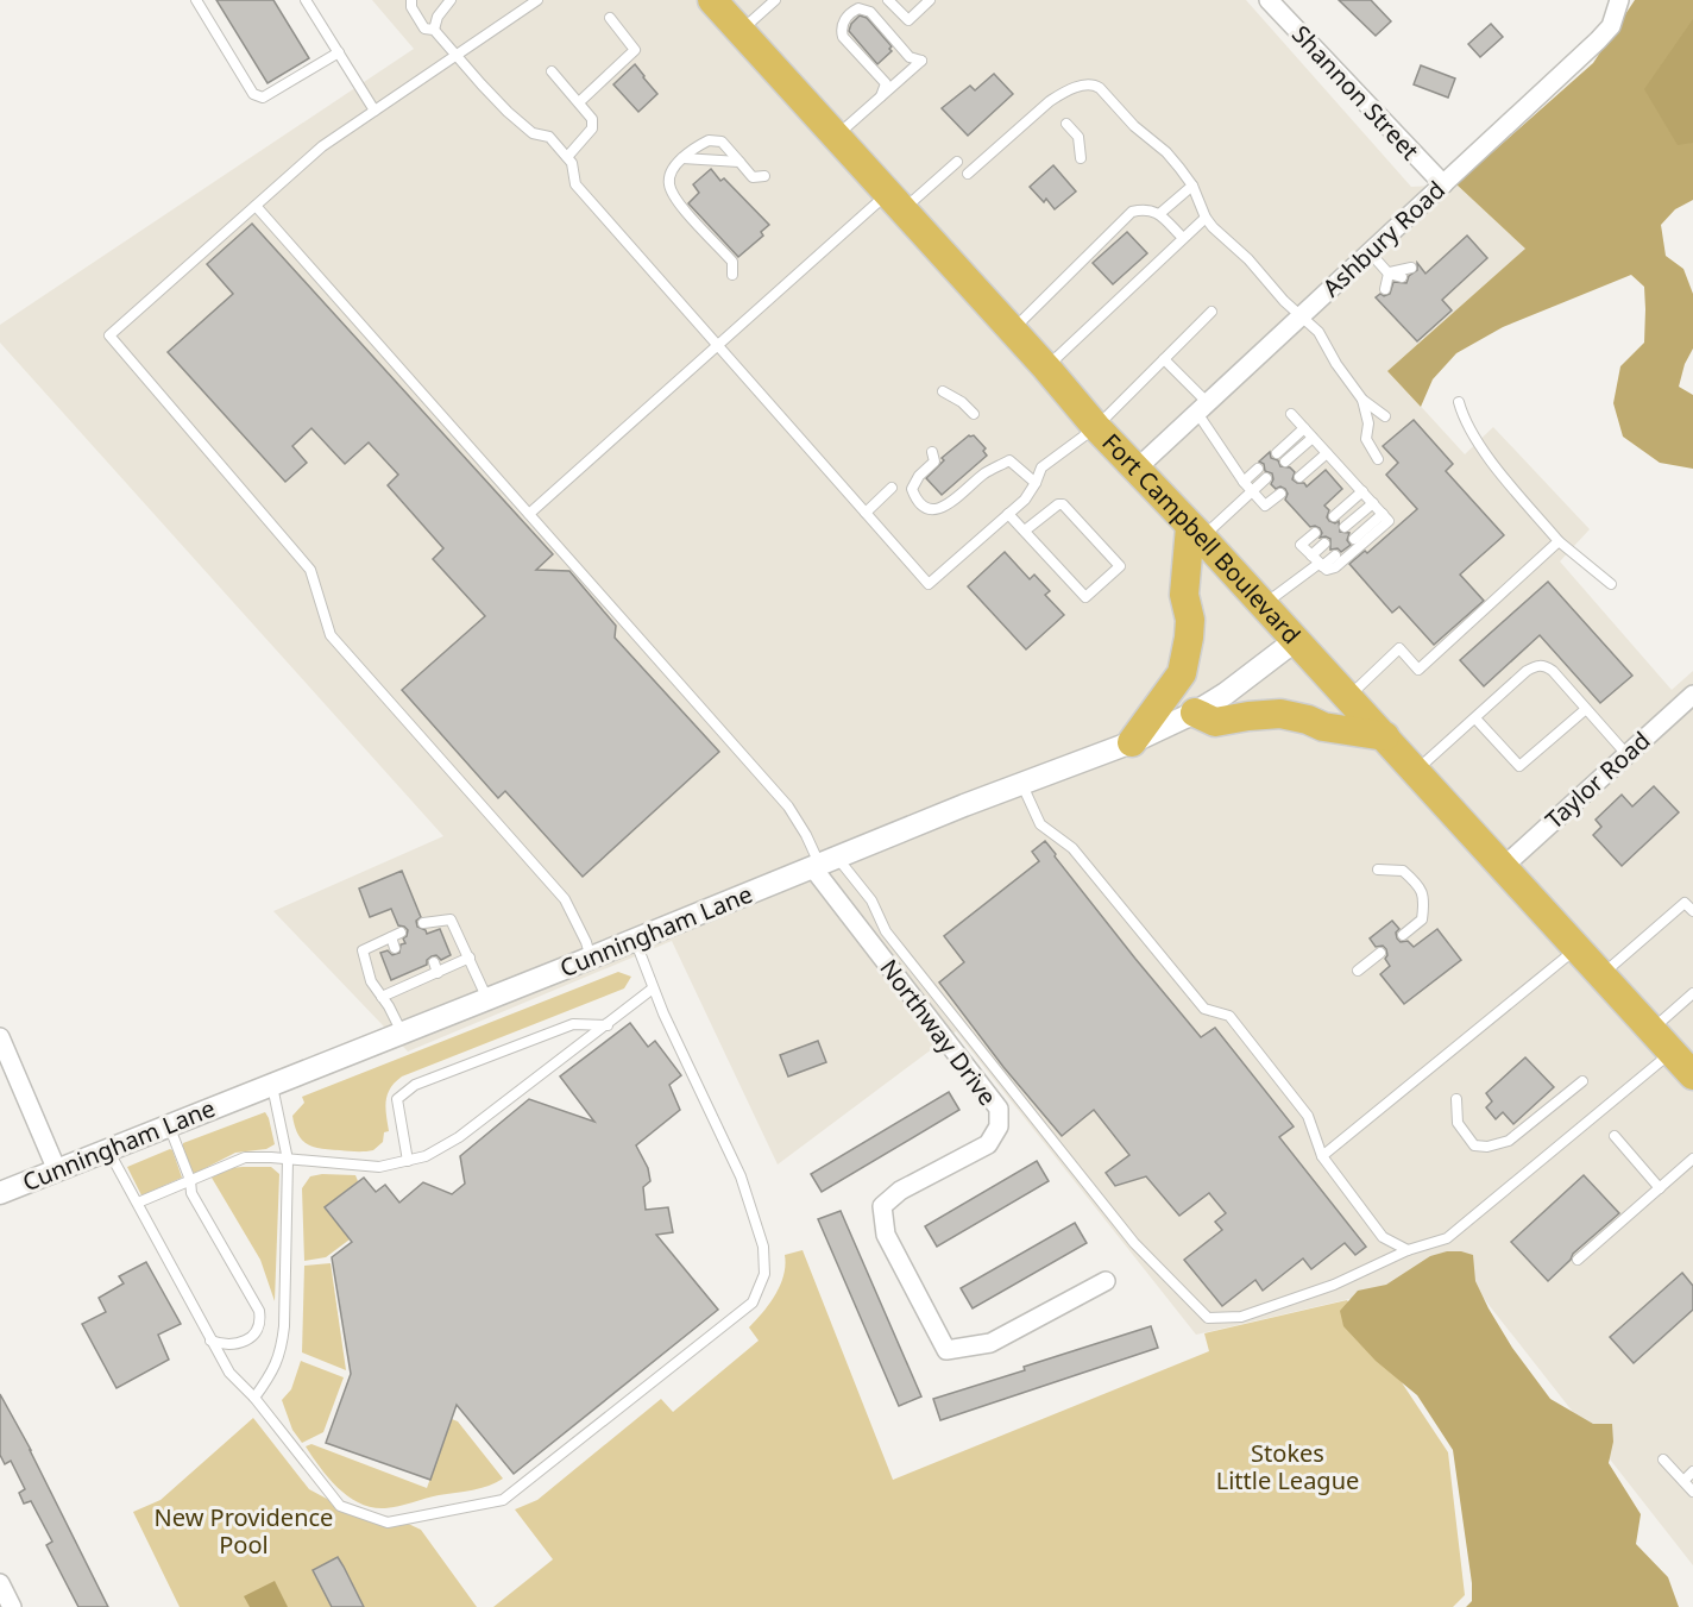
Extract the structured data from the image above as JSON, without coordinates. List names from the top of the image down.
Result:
{
  "streets": {
    "highway": ["Fort Campbell Boulevard"],
    "street": [
      "Shannon Street",
      "Ashbury Road",
      "Taylor Road",
      "Cunningham Lane",
      "Northway Drive"
    ]
  },
  "crossings": [
    ["Shannon Street", "Ashbury Road"],
    ["Ashbury Road", "Fort Campbell Boulevard"],
    ["Fort Campbell Boulevard", "Taylor Road"],
    ["Fort Campbell Boulevard", "Cunningham Lane"],
    ["Cunningham Lane", "Northway Drive"]
  ],
  "parks": ["Stokes Little League", "New Providence Pool"]
}
